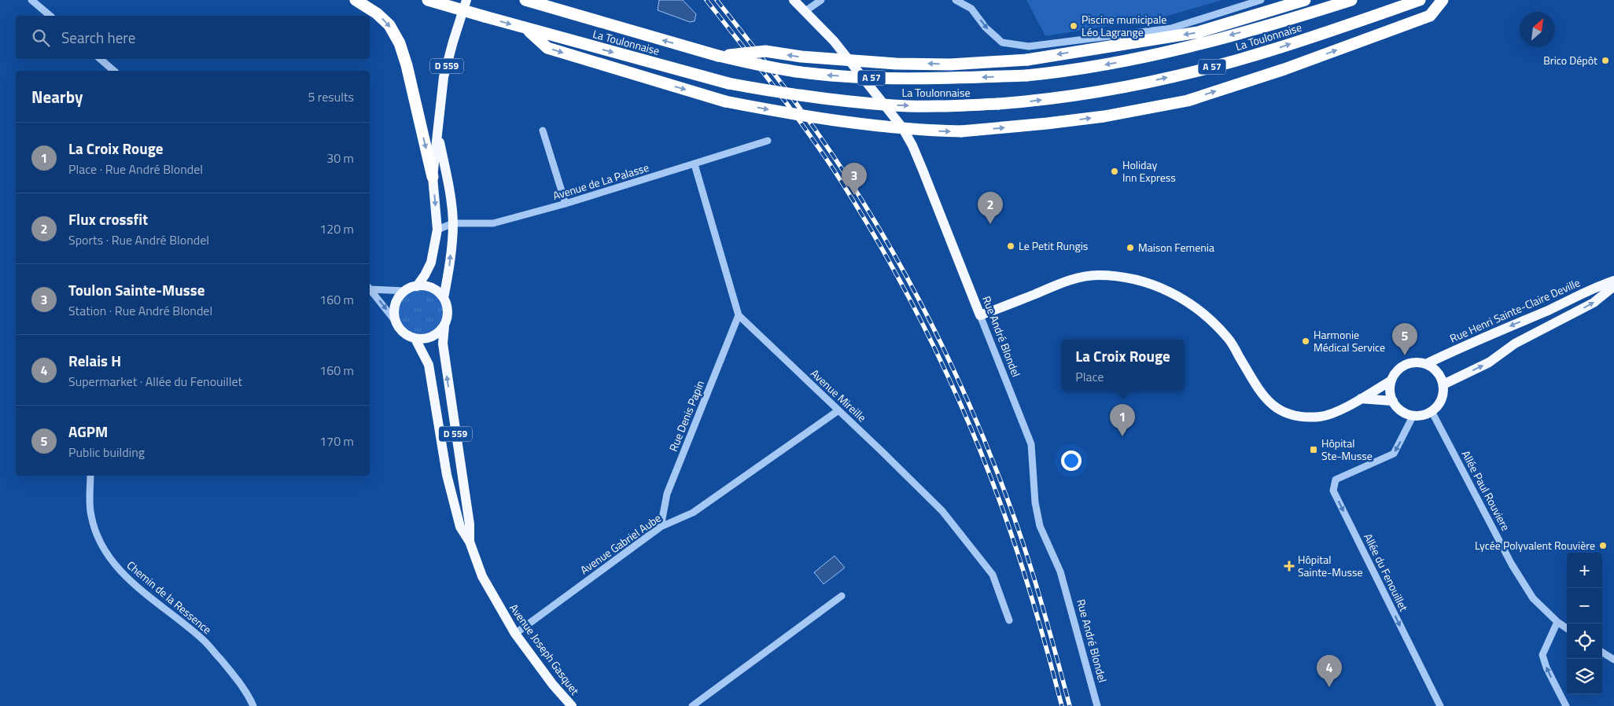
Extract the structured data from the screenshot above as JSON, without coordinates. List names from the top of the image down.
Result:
{
  "streets": {
    "highway": ["La Toulonnaise", "A 57"],
    "main road": [
      "D 559",
      "Rue Henri Sainte-Claire Deville",
      "Rue André Blondel",
      "Avenue Joseph Gasquet"
    ],
    "street": [
      "Avenue de La Palasse",
      "Avenue Mireille",
      "Rue Denis Papin",
      "Allée Paul Rouviere",
      "Avenue Gabriel Aube",
      "Allée du Fenouillet",
      "Chemin de la Ressence"
    ]
  },
  "crossings": [
    ["D 559", "Avenue de La Palasse"],
    ["D 559", "Avenue Joseph Gasquet"],
    ["Rue Henri Sainte-Claire Deville", "Allée Paul Rouviere"],
    ["Rue Henri Sainte-Claire Deville", "Allée du Fenouillet"],
    ["Avenue Mireille", "Rue Denis Papin"],
    ["Avenue Mireille", "Avenue Gabriel Aube"],
    ["Rue Denis Papin", "Avenue Gabriel Aube"],
    ["Allée Paul Rouviere", "Allée du Fenouillet"],
    ["Avenue Gabriel Aube", "Avenue Joseph Gasquet"]
  ],
  "one_way": ["Allée du Fenouillet"],
  "places": {
    "other": [
      "Piscine municipale Léo Lagrange",
      "Brico Dépôt",
      "Holiday Inn Express",
      "Le Petit Rungis",
      "Maison Femenia",
      "Harmonie Médical Service",
      "Lycée Polyvalent Rouvière"
    ],
    "transit": ["Hôpital Ste-Musse"],
    "health": ["Hôpital Sainte-Musse"]
  },
  "north": "top right",
  "page": {
    "search": "Search here",
    "heading": ["Nearby", "5 results"],
    "list": [
      {
        "mark": "1",
        "name": "La Croix Rouge",
        "note": "Place · Rue André Blondel",
        "value": "30 m"
      },
      {
        "mark": "2",
        "name": "Flux crossfit",
        "note": "Sports · Rue André Blondel",
        "value": "120 m"
      },
      {
        "mark": "3",
        "name": "Toulon Sainte-Musse",
        "note": "Station · Rue André Blondel",
        "value": "160 m"
      },
      {
        "mark": "4",
        "name": "Relais H",
        "note": "Supermarket · Allée du Fenouillet",
        "value": "160 m"
      },
      {
        "mark": "5",
        "name": "AGPM",
        "note": "Public building",
        "value": "170 m"
      }
    ],
    "pins": [
      "3",
      "2",
      "5",
      "1",
      "4"
    ],
    "popup": ["La Croix Rouge", "Place"],
    "map_buttons": ["+", "−"]
  }
}
